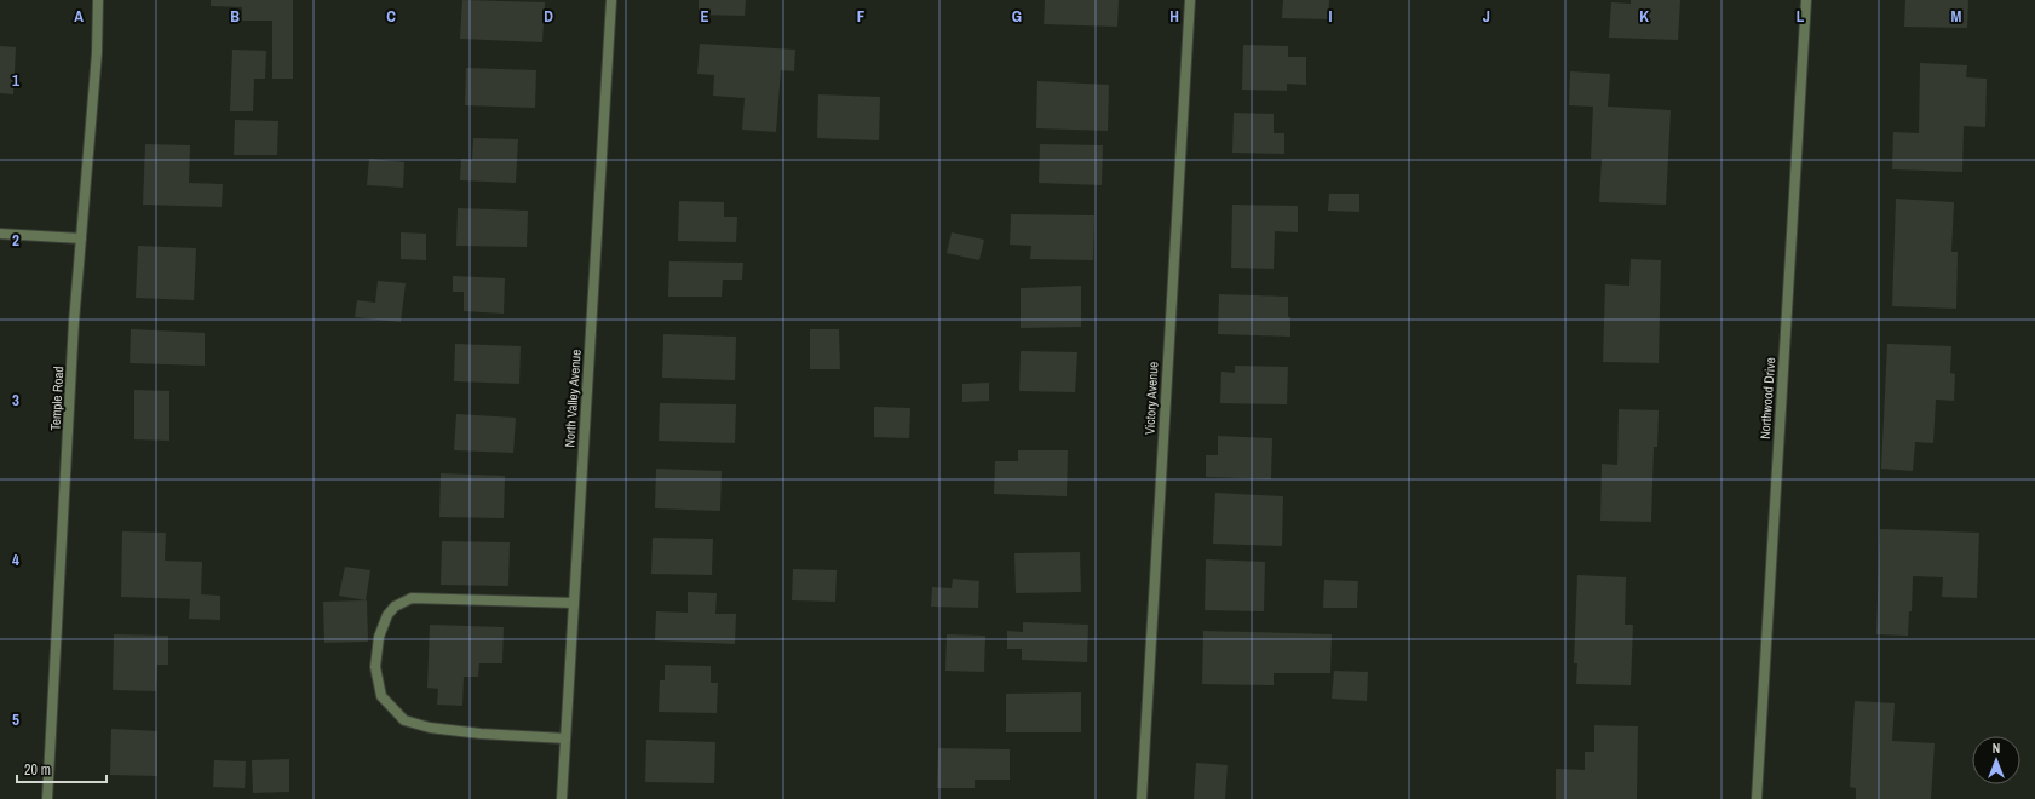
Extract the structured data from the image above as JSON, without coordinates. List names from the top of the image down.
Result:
{
  "streets": {
    "street": [
      "Temple Road",
      "North Valley Avenue",
      "Victory Avenue",
      "Northwood Drive"
    ]
  },
  "scale_bar": "20 m",
  "north": "top",
  "grid": {
    "columns": [
      "A",
      "B",
      "C",
      "D",
      "E",
      "F",
      "G",
      "H",
      "I",
      "J",
      "K",
      "L",
      "M"
    ],
    "rows": [
      "1",
      "2",
      "3",
      "4",
      "5"
    ]
  }
}
